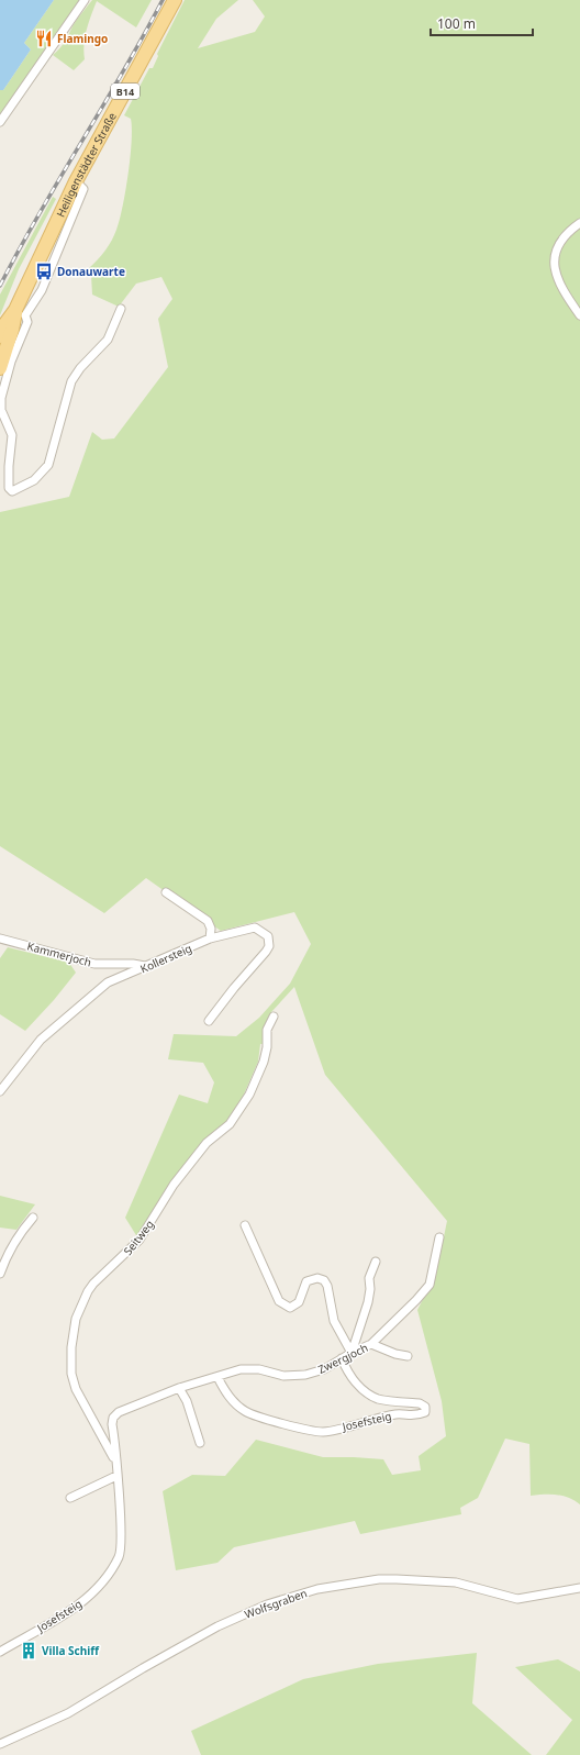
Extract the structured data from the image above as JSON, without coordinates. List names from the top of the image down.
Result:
{
  "streets": {
    "main road": ["B14", "Heiligenstädter Straße"],
    "street": [
      "Kammerjoch",
      "Kollersteig",
      "Seitweg",
      "Zwergjoch",
      "Josefsteig",
      "Wolfsgraben"
    ]
  },
  "crossings": [
    ["Kammerjoch", "Kollersteig"],
    ["Seitweg", "Zwergjoch"],
    ["Seitweg", "Josefsteig"],
    ["Zwergjoch", "Josefsteig"]
  ],
  "places": {
    "restaurant": ["Flamingo"],
    "bus stop": ["Donauwarte"],
    "building": ["Villa Schiff"]
  },
  "scale_bar": "100 m"
}
